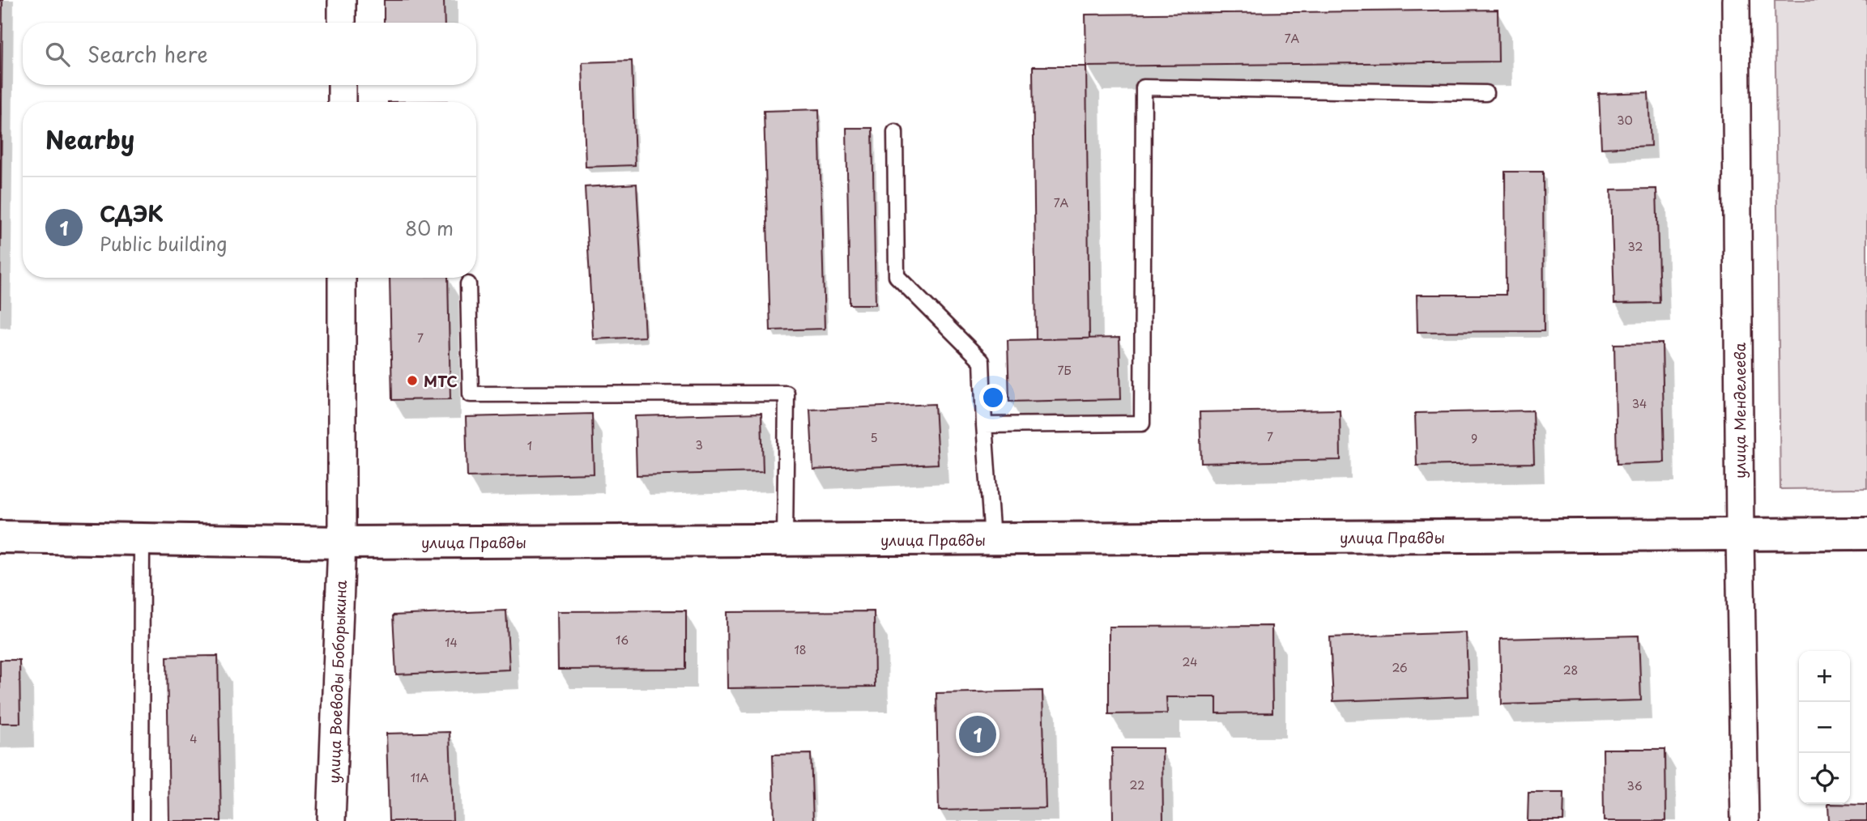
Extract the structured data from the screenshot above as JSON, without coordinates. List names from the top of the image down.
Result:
{
  "streets": {
    "street": ["улица Менделеева", "улица Правды", "улица Воеводы Боборыкина"]
  },
  "crossings": [
    ["улица Менделеева", "улица Правды"],
    ["улица Правды", "улица Воеводы Боборыкина"]
  ],
  "places": ["МТС"],
  "house_numbers": [
    "7А",
    "30",
    "7А",
    "32",
    "7",
    "7Б",
    "34",
    "7",
    "5",
    "9",
    "3",
    "1",
    "16",
    "14",
    "18",
    "24",
    "26",
    "28",
    "4",
    "11А",
    "22",
    "36"
  ],
  "page": {
    "search": "Search here",
    "heading": "Nearby",
    "list": [
      {
        "mark": "1",
        "name": "СДЭК",
        "note": "Public building",
        "value": "80 m"
      }
    ],
    "map_buttons": ["+", "−"],
    "pins": "1"
  }
}
